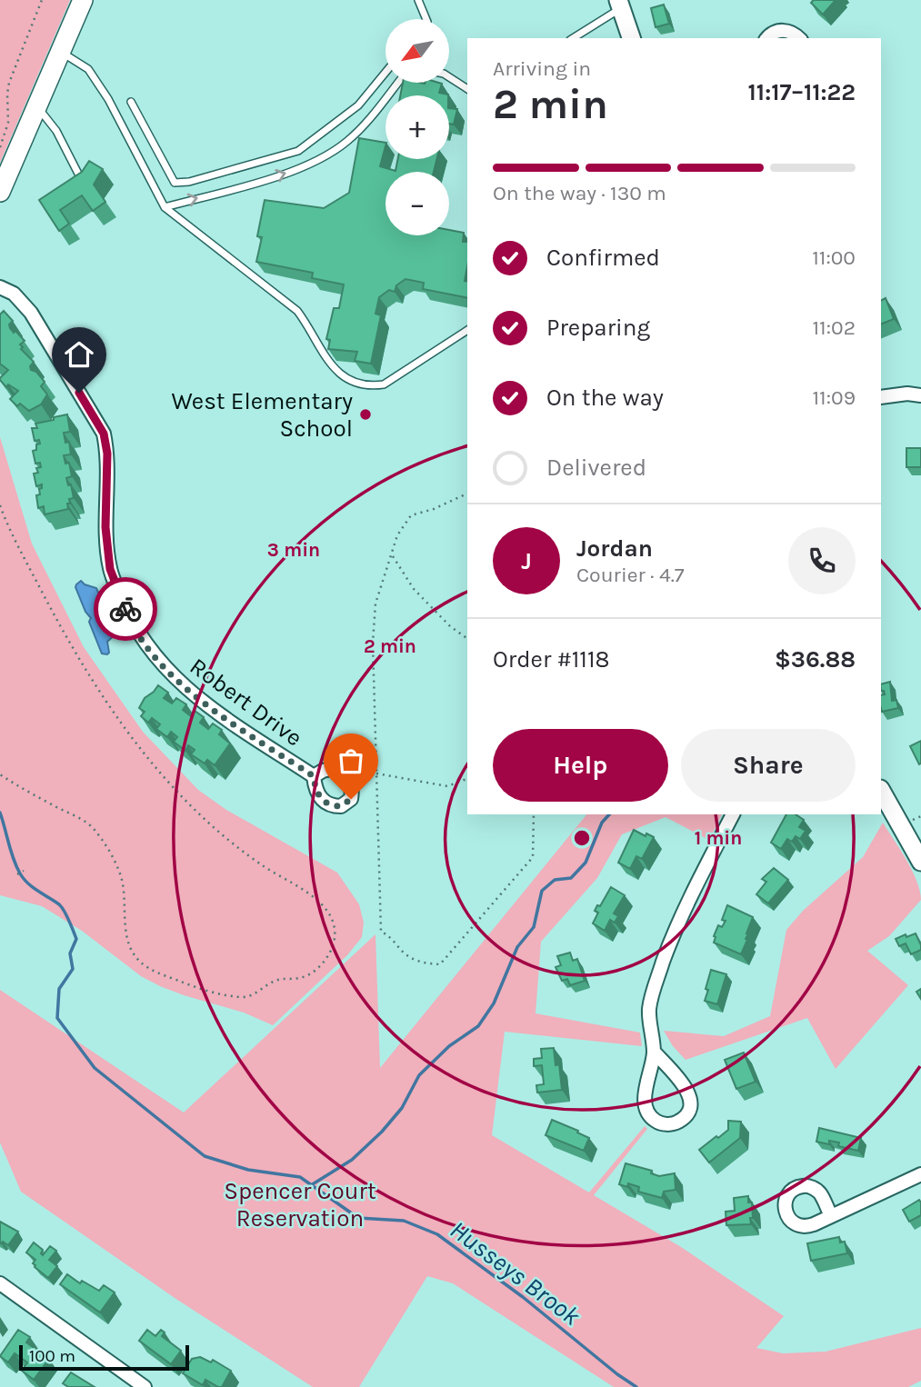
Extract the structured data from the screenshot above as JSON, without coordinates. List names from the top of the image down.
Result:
{
  "streets": {
    "street": ["Robert Drive"]
  },
  "water": ["Husseys Brook"],
  "parks": ["Spencer Court Reservation"],
  "places": ["West Elementary School"],
  "scale_bar": "100 m",
  "north": "bottom left",
  "page": {
    "map_buttons": ["+", "−"],
    "heading": ["2 min", "Arriving in", "11:17–11:22"],
    "panel": [
      "Jordan",
      "Courier · 4.7",
      "Order #1118",
      "$36.88"
    ],
    "bar": "On the way · 130 m",
    "list": [
      ["Confirmed", "11:00"],
      ["Preparing", "11:02"],
      ["On the way", "11:09"],
      "Delivered"
    ],
    "round": "J",
    "buttons": ["Help", "Share"],
    "scale": "100 m"
  },
  "rings": ["3 min", "2 min", "1 min"]
}
